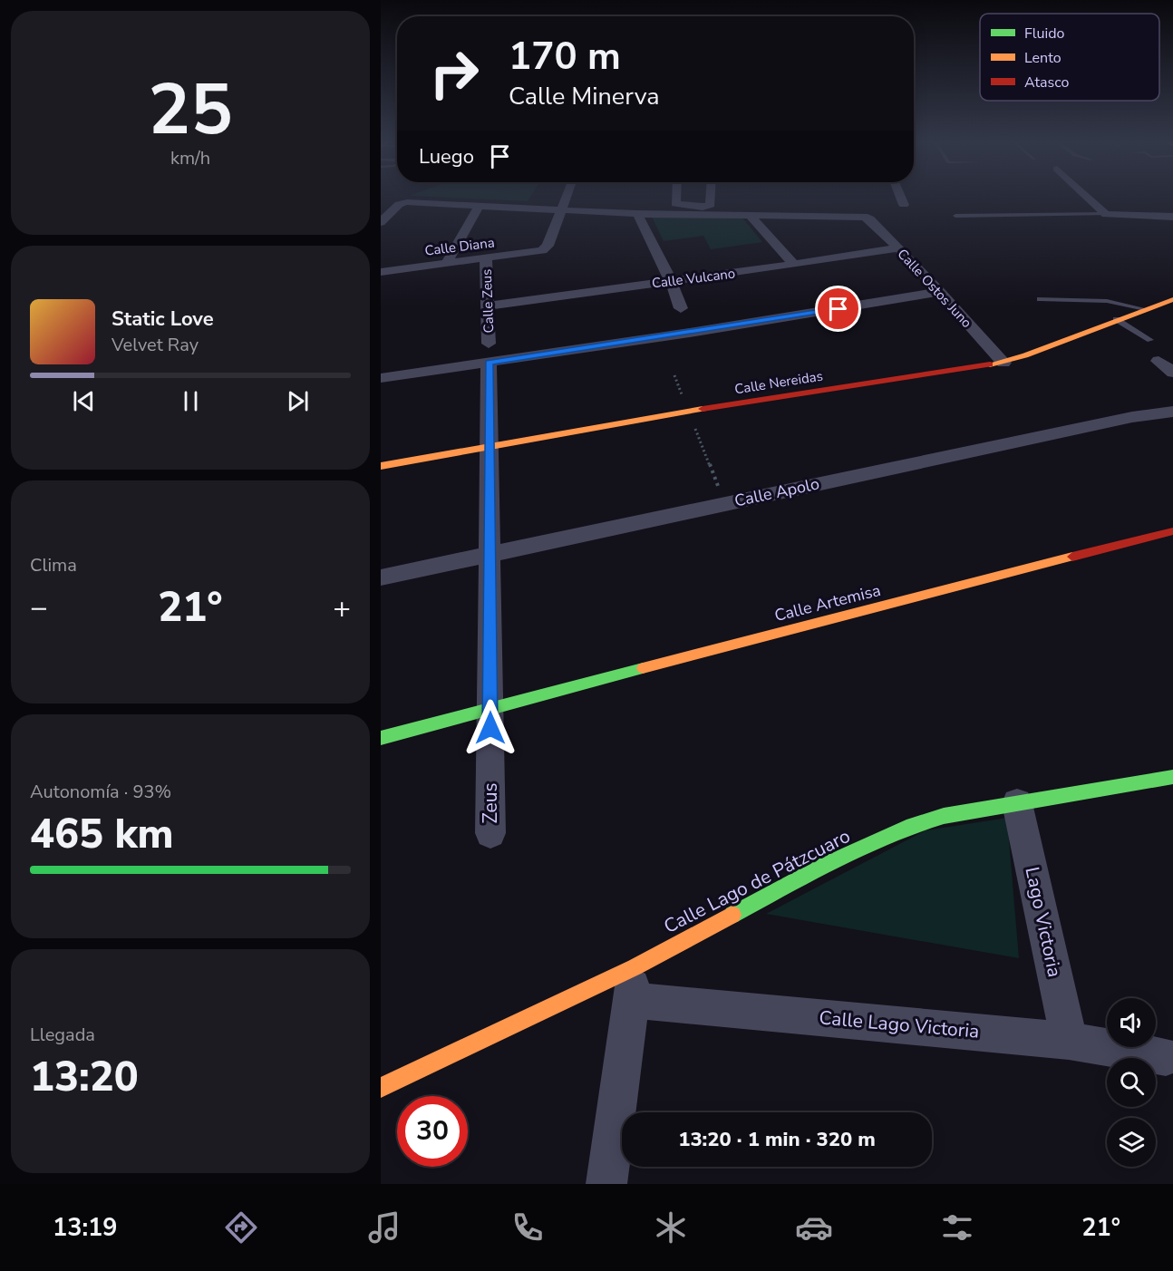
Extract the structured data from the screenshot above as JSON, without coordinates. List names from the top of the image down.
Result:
{
  "streets": {
    "street": [
      "Calle Diana",
      "Calle Vulcano",
      "Calle Ostos Juno",
      "Calle Zeus",
      "Calle Nereidas",
      "Calle Apolo",
      "Calle Artemisa",
      "Zeus",
      "Calle Lago de Pátzcuaro",
      "Lago Victoria",
      "Calle Lago Victoria"
    ]
  },
  "crossings": [
    ["Calle Diana", "Calle Zeus"],
    ["Calle Vulcano", "Calle Ostos Juno"],
    ["Calle Vulcano", "Calle Zeus"],
    ["Calle Ostos Juno", "Calle Nereidas"],
    ["Calle Zeus", "Calle Nereidas"],
    ["Calle Zeus", "Calle Apolo"],
    ["Calle Zeus", "Calle Artemisa"],
    ["Calle Zeus", "Zeus"],
    ["Calle Artemisa", "Zeus"],
    ["Calle Lago de Pátzcuaro", "Lago Victoria"],
    ["Calle Lago de Pátzcuaro", "Calle Lago Victoria"],
    ["Lago Victoria", "Calle Lago Victoria"]
  ],
  "legend": ["Fluido", "Lento", "Atasco"],
  "page": {
    "tile": [
      ["25", "km/h"],
      "Clima",
      ["Autonomía · 93%", "465 km"],
      ["Llegada", "13:20"]
    ],
    "turn": ["170 m", "Calle Minerva"],
    "then": "Luego",
    "song": ["Static Love", "Velvet Ray"],
    "heat": ["−", "21°", "+"],
    "limit": "30",
    "trip": "13:20 · 1 min · 320 m",
    "tabs": ["13:19", "21°"]
  }
}
